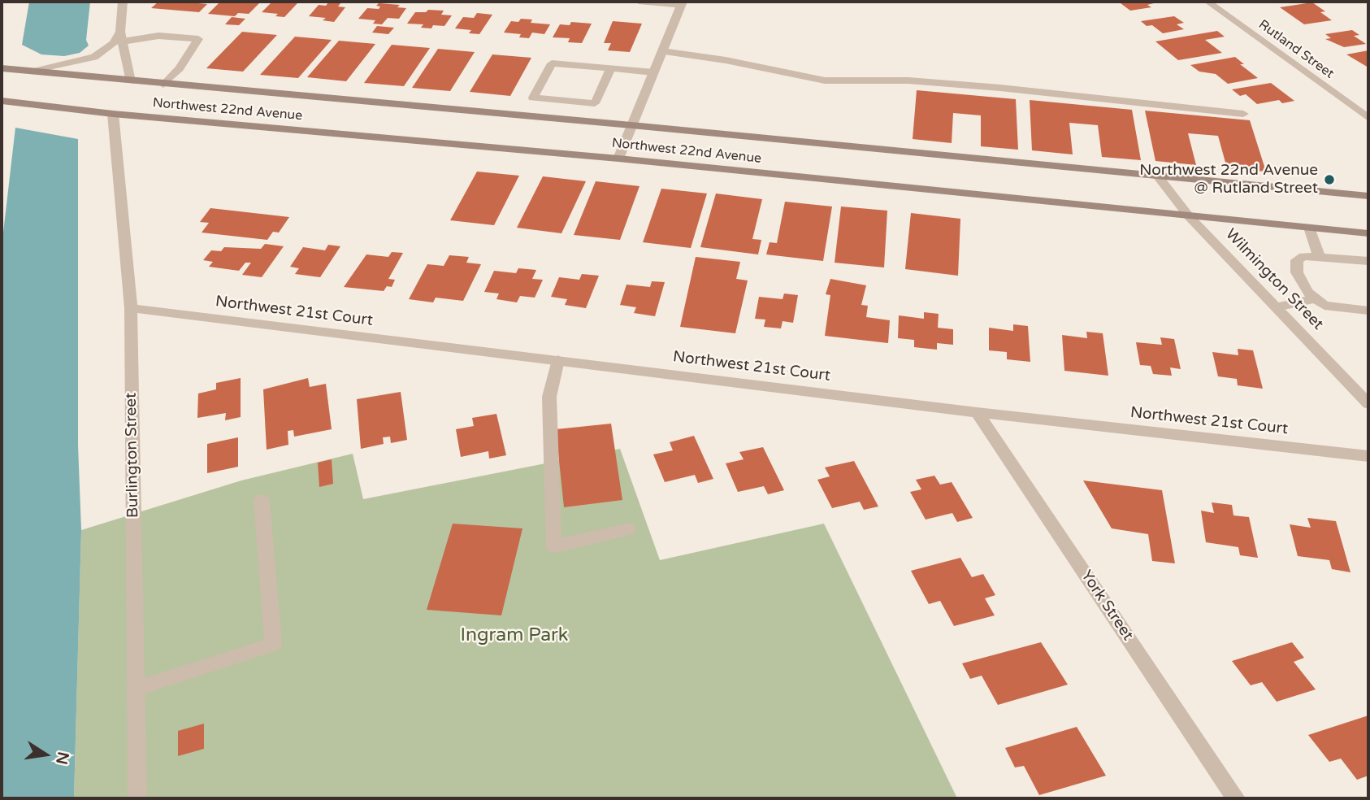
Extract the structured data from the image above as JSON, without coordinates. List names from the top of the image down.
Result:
{
  "streets": {
    "main road": ["Northwest 22nd Avenue"],
    "street": [
      "Rutland Street",
      "Wilmington Street",
      "Northwest 21st Court",
      "Burlington Street",
      "York Street"
    ]
  },
  "crossings": [
    ["Northwest 22nd Avenue", "Wilmington Street"],
    ["Northwest 22nd Avenue", "Burlington Street"],
    ["Northwest 21st Court", "Burlington Street"],
    ["Northwest 21st Court", "York Street"]
  ],
  "parks": ["Ingram Park"],
  "places": ["Northwest 22nd Avenue @ Rutland Street"],
  "north": "right"
}
